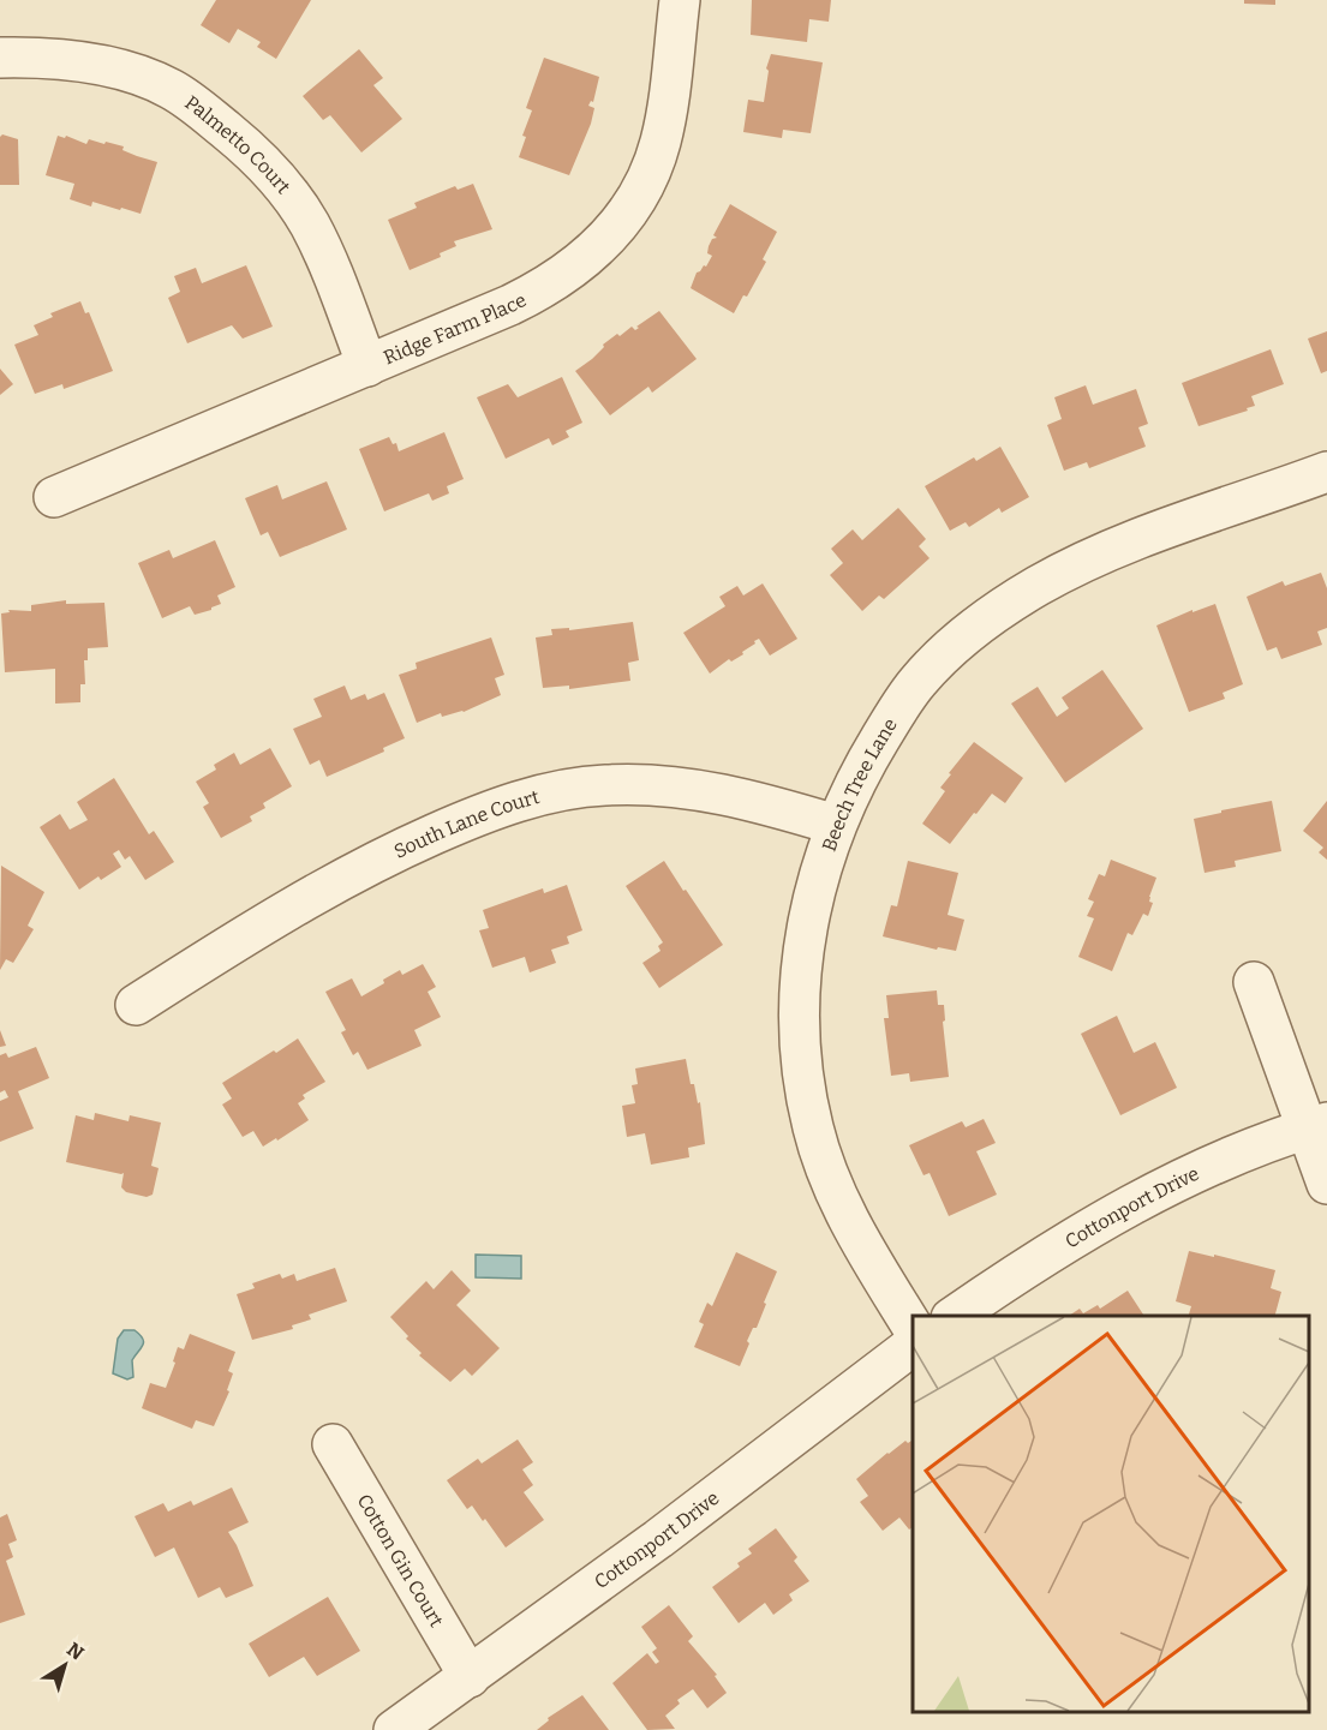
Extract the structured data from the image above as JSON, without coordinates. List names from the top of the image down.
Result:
{
  "streets": {
    "street": [
      "Palmetto Court",
      "Ridge Farm Place",
      "Beech Tree Lane",
      "South Lane Court",
      "Cottonport Drive",
      "Cotton Gin Court"
    ]
  },
  "crossings": [
    ["Palmetto Court", "Ridge Farm Place"],
    ["Beech Tree Lane", "South Lane Court"],
    ["Cottonport Drive", "Cotton Gin Court"]
  ],
  "north": "top right"
}
